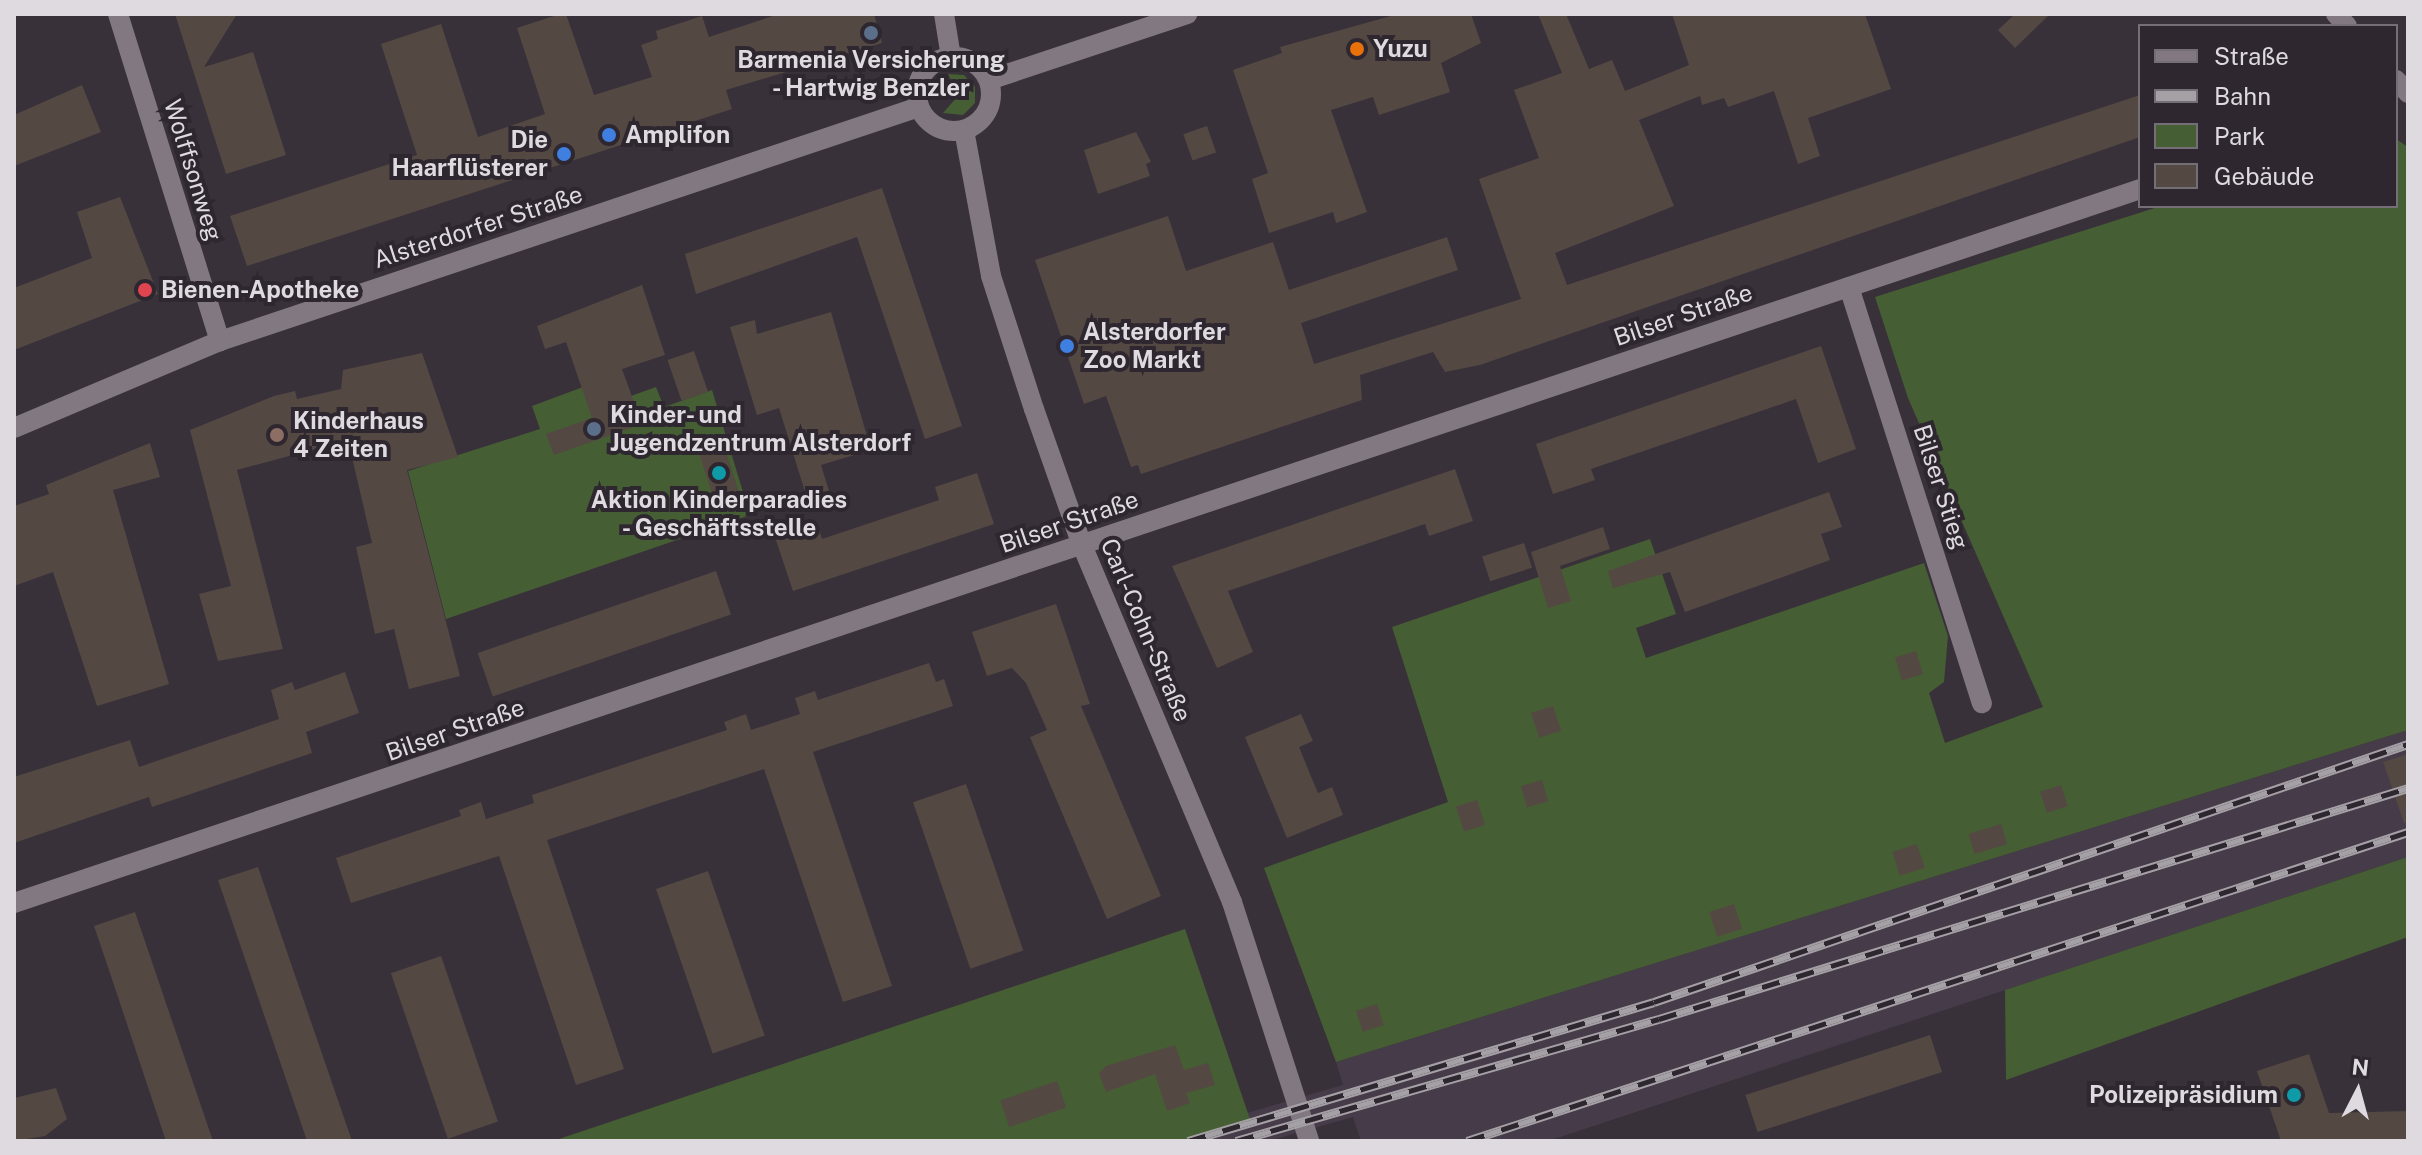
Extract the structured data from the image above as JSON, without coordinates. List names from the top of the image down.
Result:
{
  "streets": {
    "street": [
      "Wolffsonweg",
      "Alsterdorfer Straße",
      "Bilser Straße",
      "Bilser Stieg",
      "Carl-Cohn-Straße"
    ]
  },
  "crossings": [
    ["Wolffsonweg", "Alsterdorfer Straße"],
    ["Alsterdorfer Straße", "Carl-Cohn-Straße"],
    ["Bilser Straße", "Bilser Stieg"],
    ["Bilser Straße", "Carl-Cohn-Straße"]
  ],
  "places": [
    "Barmenia Versicherung - Hartwig Benzler",
    "Yuzu",
    "Amplifon",
    "Die Haarflüsterer",
    "Bienen-Apotheke",
    "Alsterdorfer Zoo Markt",
    "Kinder- und Jugendzentrum Alsterdorf",
    "Kinderhaus 4 Zeiten",
    "Aktion Kinderparadies - Geschäftsstelle",
    "Polizeipräsidium"
  ],
  "legend": [
    "Straße",
    "Bahn",
    "Park",
    "Gebäude"
  ],
  "north": "top"
}
